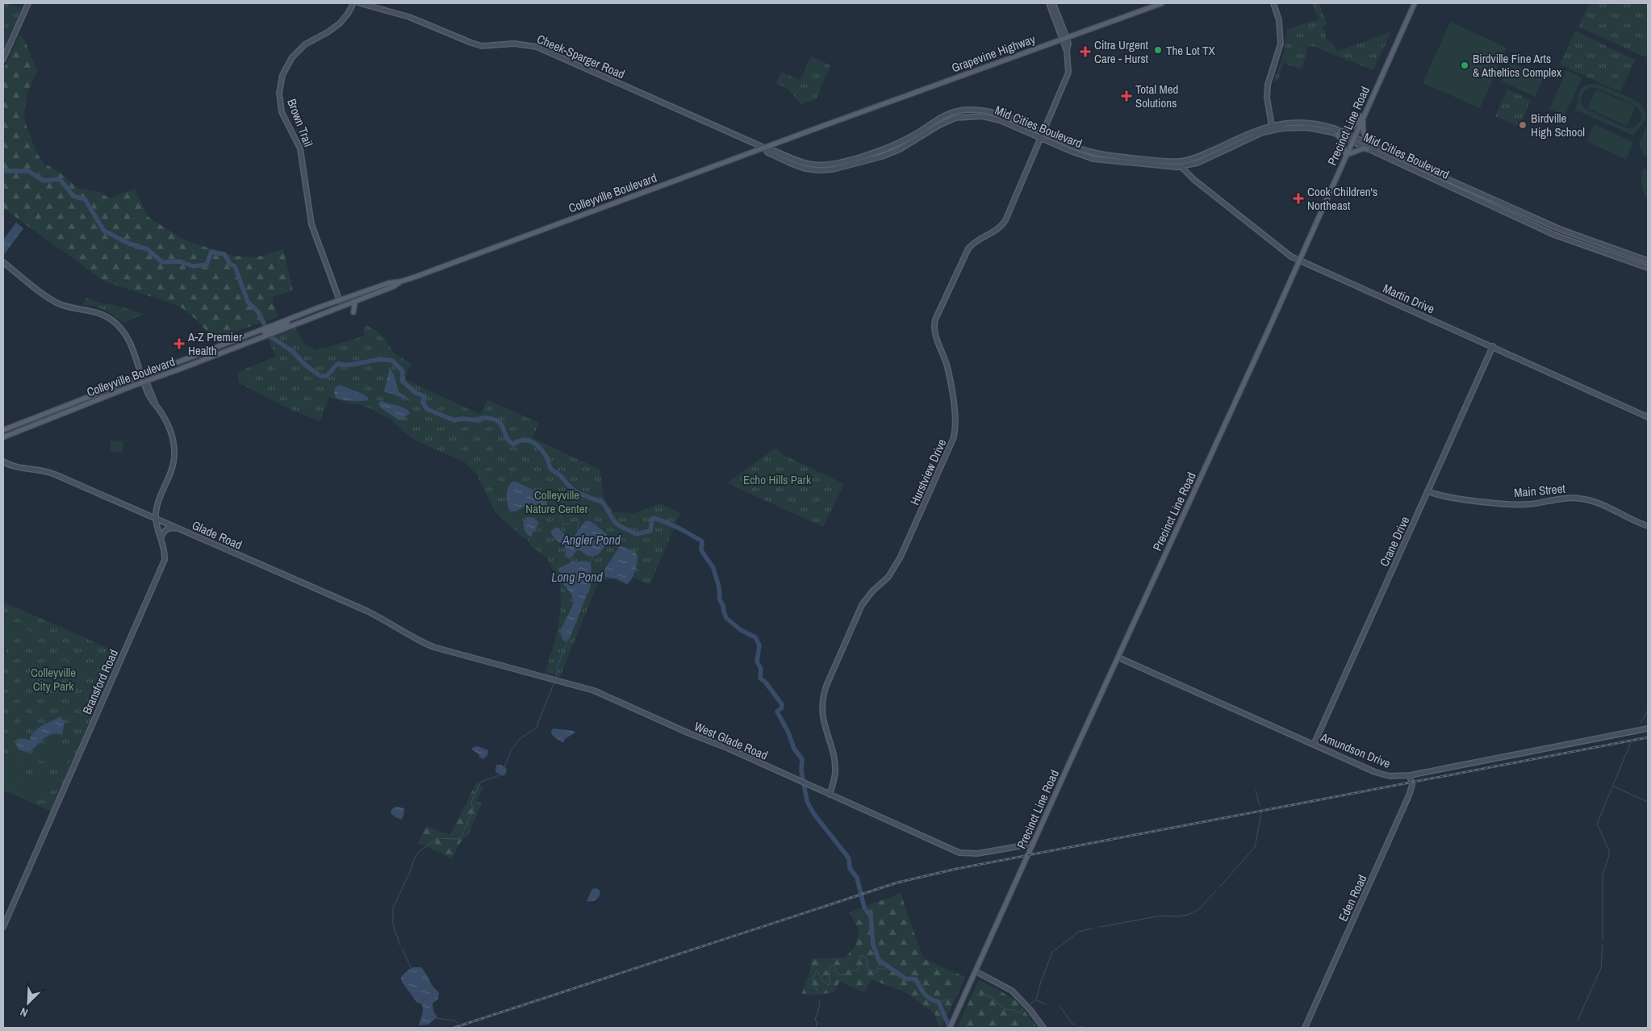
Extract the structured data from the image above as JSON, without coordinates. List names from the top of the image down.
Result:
{
  "streets": {
    "main road": ["Grapevine Highway", "Precinct Line Road", "Colleyville Boulevard"],
    "street": [
      "Cheek-Sparger Road",
      "Brown Trail",
      "Mid Cities Boulevard",
      "Martin Drive",
      "Hurstview Drive",
      "Main Street",
      "Glade Road",
      "Crane Drive",
      "Bransford Road",
      "West Glade Road",
      "Amundson Drive",
      "Eden Road"
    ]
  },
  "crossings": [
    ["Grapevine Highway", "Colleyville Boulevard"],
    ["Grapevine Highway", "Hurstview Drive"],
    ["Cheek-Sparger Road", "Mid Cities Boulevard"],
    ["Cheek-Sparger Road", "Colleyville Boulevard"],
    ["Brown Trail", "Colleyville Boulevard"],
    ["Precinct Line Road", "Mid Cities Boulevard"],
    ["Precinct Line Road", "Martin Drive"],
    ["Precinct Line Road", "West Glade Road"],
    ["Precinct Line Road", "Amundson Drive"],
    ["Mid Cities Boulevard", "Colleyville Boulevard"],
    ["Mid Cities Boulevard", "Martin Drive"],
    ["Mid Cities Boulevard", "Hurstview Drive"],
    ["Colleyville Boulevard", "Bransford Road"],
    ["Martin Drive", "Crane Drive"],
    ["Hurstview Drive", "West Glade Road"],
    ["Main Street", "Crane Drive"],
    ["Glade Road", "Bransford Road"],
    ["Glade Road", "West Glade Road"],
    ["Crane Drive", "Amundson Drive"],
    ["Amundson Drive", "Eden Road"]
  ],
  "water": ["Angler Pond", "Long Pond"],
  "parks": ["Echo Hills Park", "Colleyville Nature Center", "Colleyville City Park"],
  "places": {
    "other": ["The Lot TX", "Birdville Fine Arts & Atheltics Complex", "Birdville High School"],
    "health": [
      "Citra Urgent Care - Hurst",
      "Total Med Solutions",
      "Cook Children's Northeast",
      "A-Z Premier Health"
    ]
  },
  "north": "bottom left"
}
